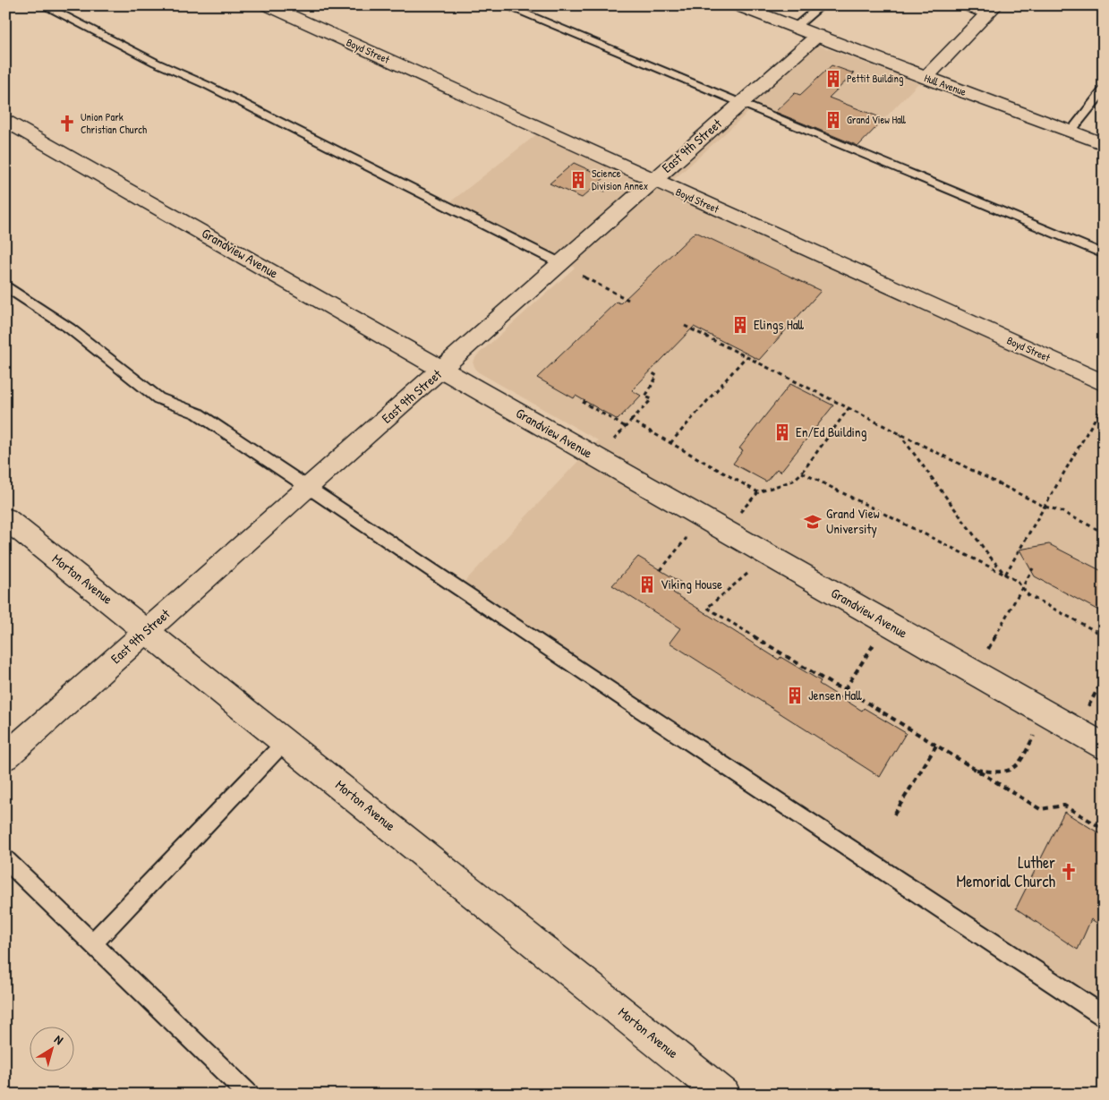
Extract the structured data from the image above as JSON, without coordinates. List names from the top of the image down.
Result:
{
  "streets": {
    "street": [
      "Boyd Street",
      "Hull Avenue",
      "East 9th Street",
      "Grandview Avenue",
      "Morton Avenue"
    ]
  },
  "crossings": [
    ["Boyd Street", "East 9th Street"],
    ["Hull Avenue", "East 9th Street"],
    ["East 9th Street", "Grandview Avenue"],
    ["East 9th Street", "Morton Avenue"]
  ],
  "places": {
    "building": [
      "Pettit Building",
      "Grand View Hall",
      "Science Division Annex",
      "Elings Hall",
      "En/Ed Building",
      "Viking House",
      "Jensen Hall"
    ],
    "church": ["Union Park Christian Church", "Luther Memorial Church"],
    "school or university": ["Grand View University"]
  },
  "north": "top right"
}
